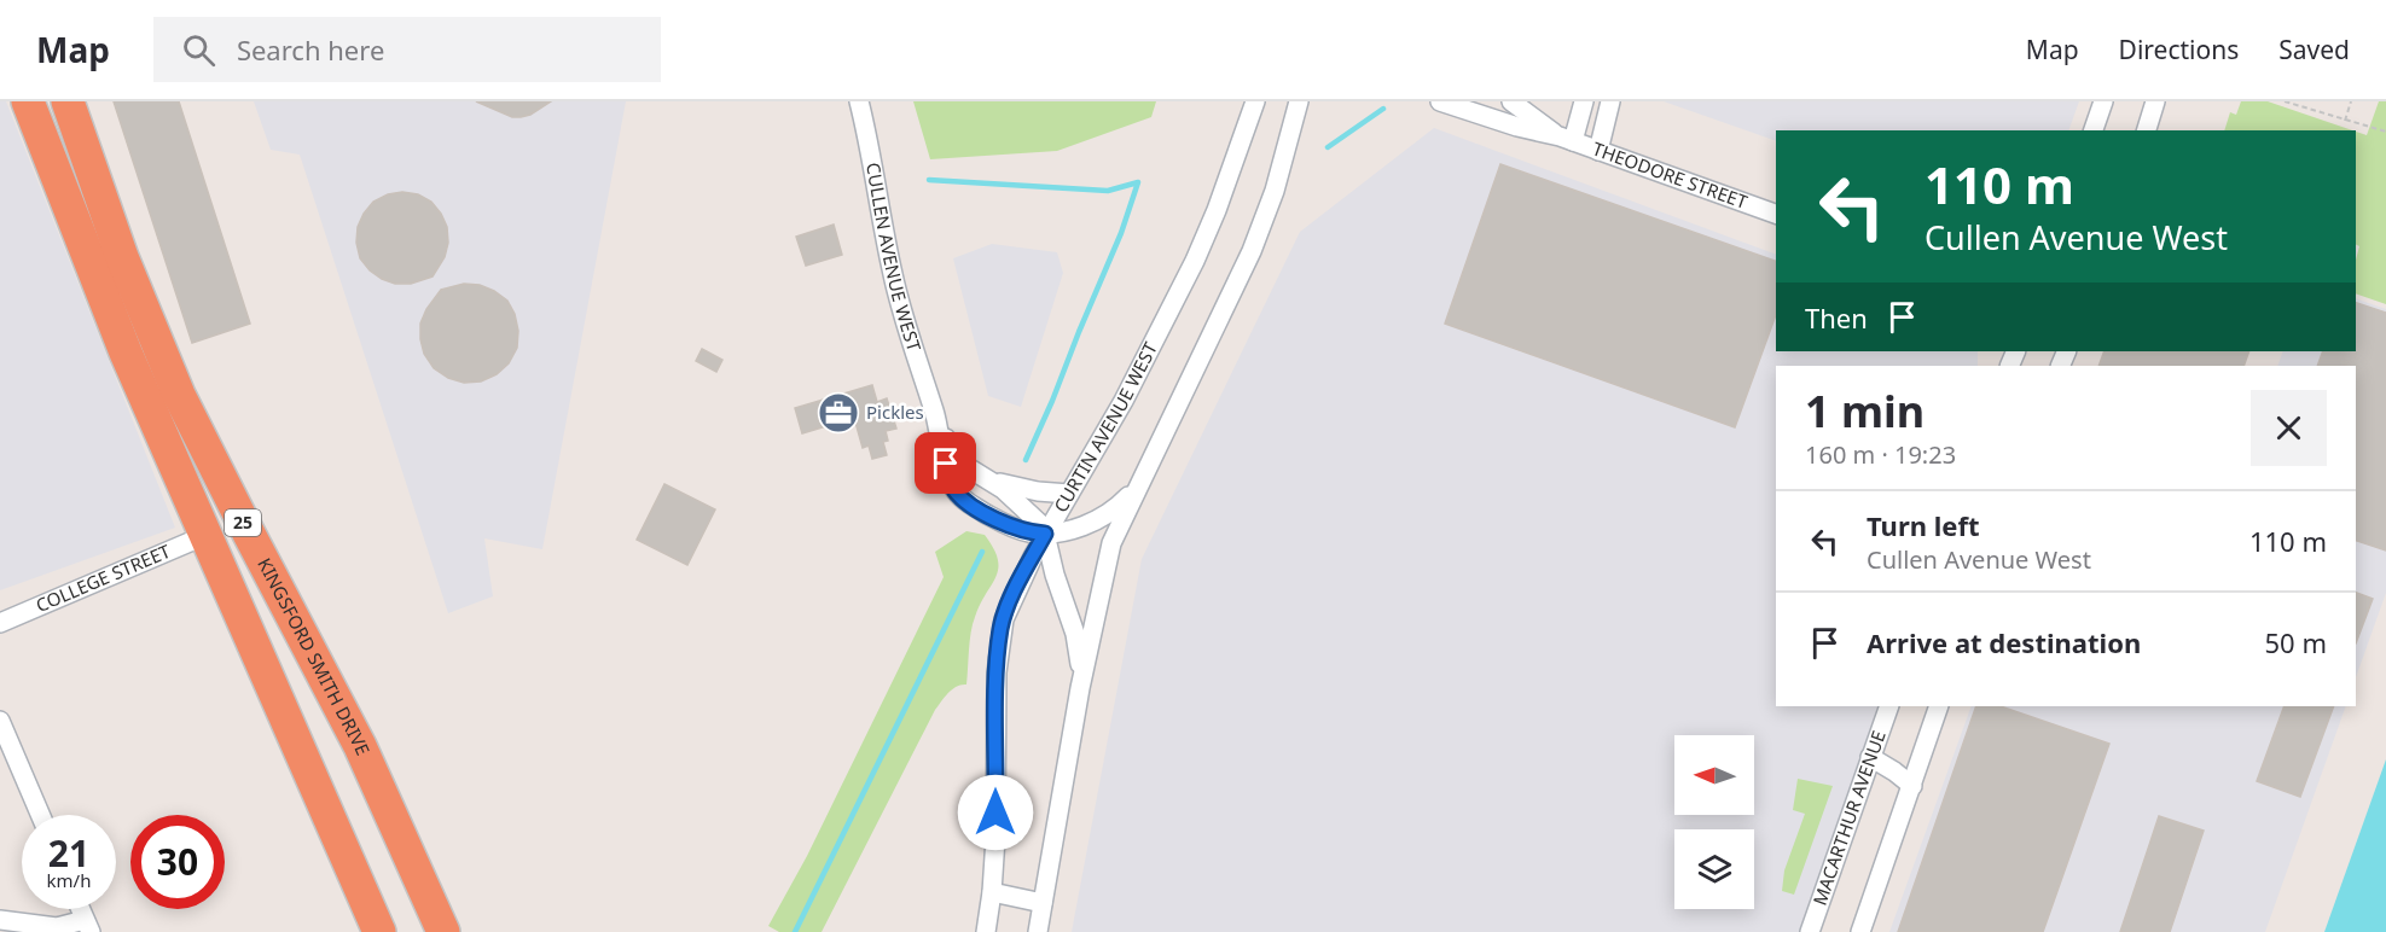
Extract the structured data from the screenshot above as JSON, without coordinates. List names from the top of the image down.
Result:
{
  "streets": {
    "highway": ["25", "KINGSFORD SMITH DRIVE"],
    "street": [
      "THEODORE STREET",
      "CULLEN AVENUE WEST",
      "CURTIN AVENUE WEST",
      "COLLEGE STREET",
      "MACARTHUR AVENUE"
    ]
  },
  "crossings": [
    ["CULLEN AVENUE WEST", "CURTIN AVENUE WEST"],
    ["25", "COLLEGE STREET"]
  ],
  "places": {
    "office": ["Pickles"]
  },
  "north": "left",
  "page": {
    "header": "Map",
    "search": "Search here",
    "nav": ["Map", "Directions", "Saved"],
    "turn": ["110 m", "Cullen Avenue West"],
    "then": "Then",
    "heading": ["1 min", "160 m · 19:23"],
    "list": [
      {
        "name": "Turn left",
        "note": "Cullen Avenue West",
        "value": "110 m"
      },
      {
        "name": "Arrive at destination",
        "value": "50 m"
      }
    ],
    "speed": "21 km/h",
    "limit": "30"
  }
}
